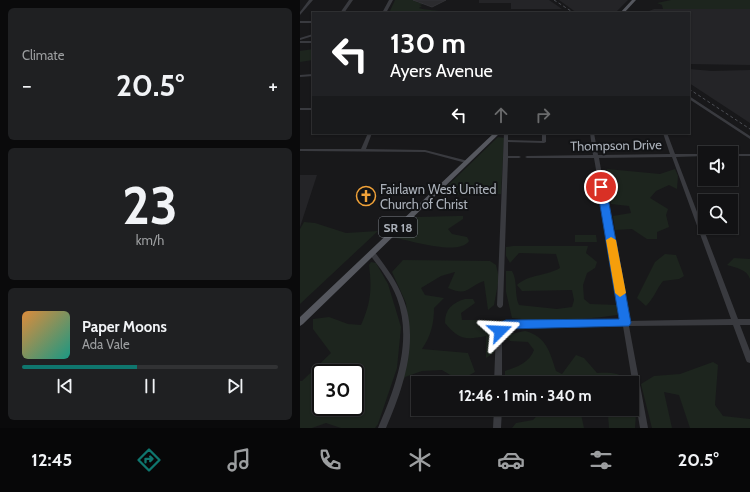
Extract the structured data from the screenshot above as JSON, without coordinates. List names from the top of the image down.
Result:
{
  "streets": {
    "main road": ["SR 18"],
    "street": ["Thompson Drive"]
  },
  "places": {
    "church": ["Fairlawn West United Church of Christ"]
  },
  "page": {
    "tile": [
      "Climate",
      ["23", "km/h"]
    ],
    "turn": ["130 m", "Ayers Avenue"],
    "heat": ["−", "20.5°", "+"],
    "song": ["Paper Moons", "Ada Vale"],
    "limit": "30",
    "trip": "12:46 · 1 min · 340 m",
    "tabs": ["12:45", "20.5°"]
  }
}
